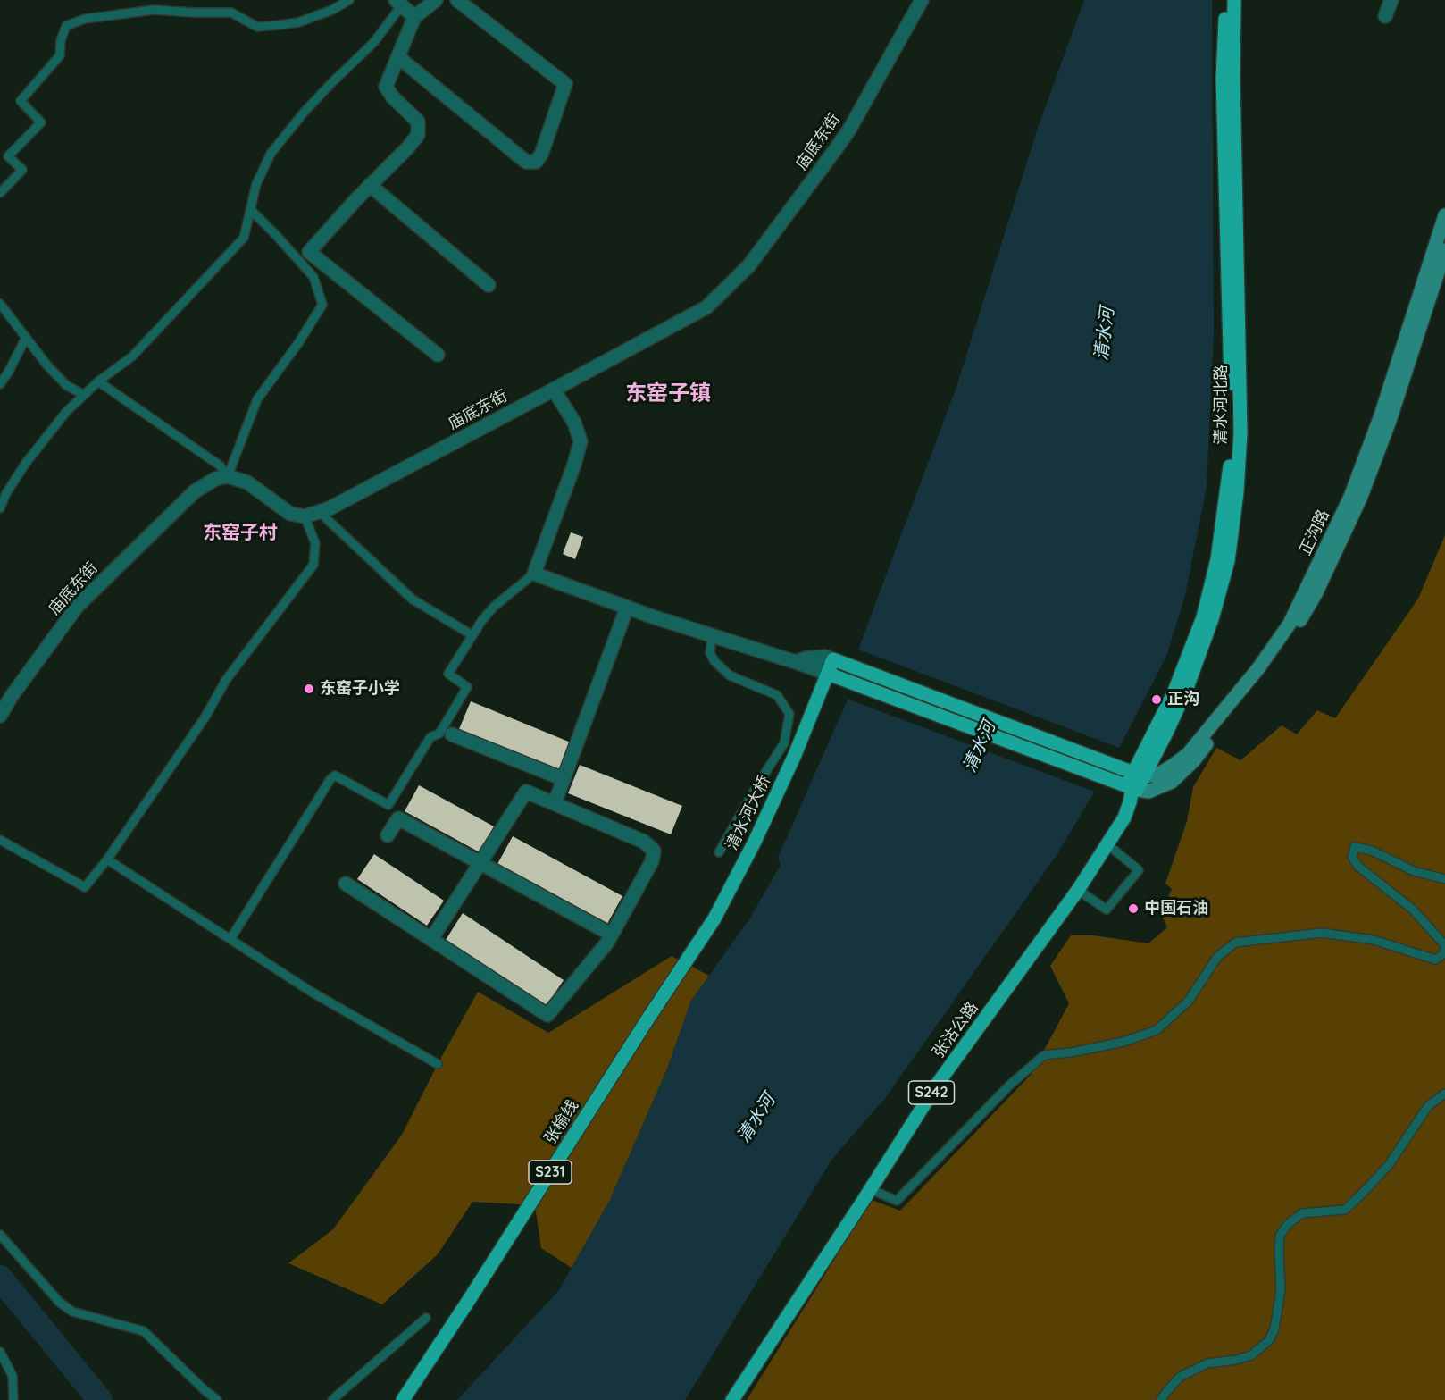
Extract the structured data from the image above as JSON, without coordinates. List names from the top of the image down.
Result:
{
  "streets": {
    "main road": [
      "清水河北路",
      "正沟路",
      "清水河大桥",
      "张沽公路",
      "S242",
      "张榆线",
      "S231"
    ],
    "street": ["庙底东街"]
  },
  "crossings": [
    ["清水河北路", "正沟路"],
    ["清水河北路", "张沽公路"],
    ["正沟路", "张沽公路"],
    ["清水河大桥", "张榆线"],
    ["清水河大桥", "S231"]
  ],
  "districts": ["东窑子镇", "东窑子村"],
  "water": ["清水河"],
  "places": ["东窑子小学", "正沟", "中国石油"]
}
